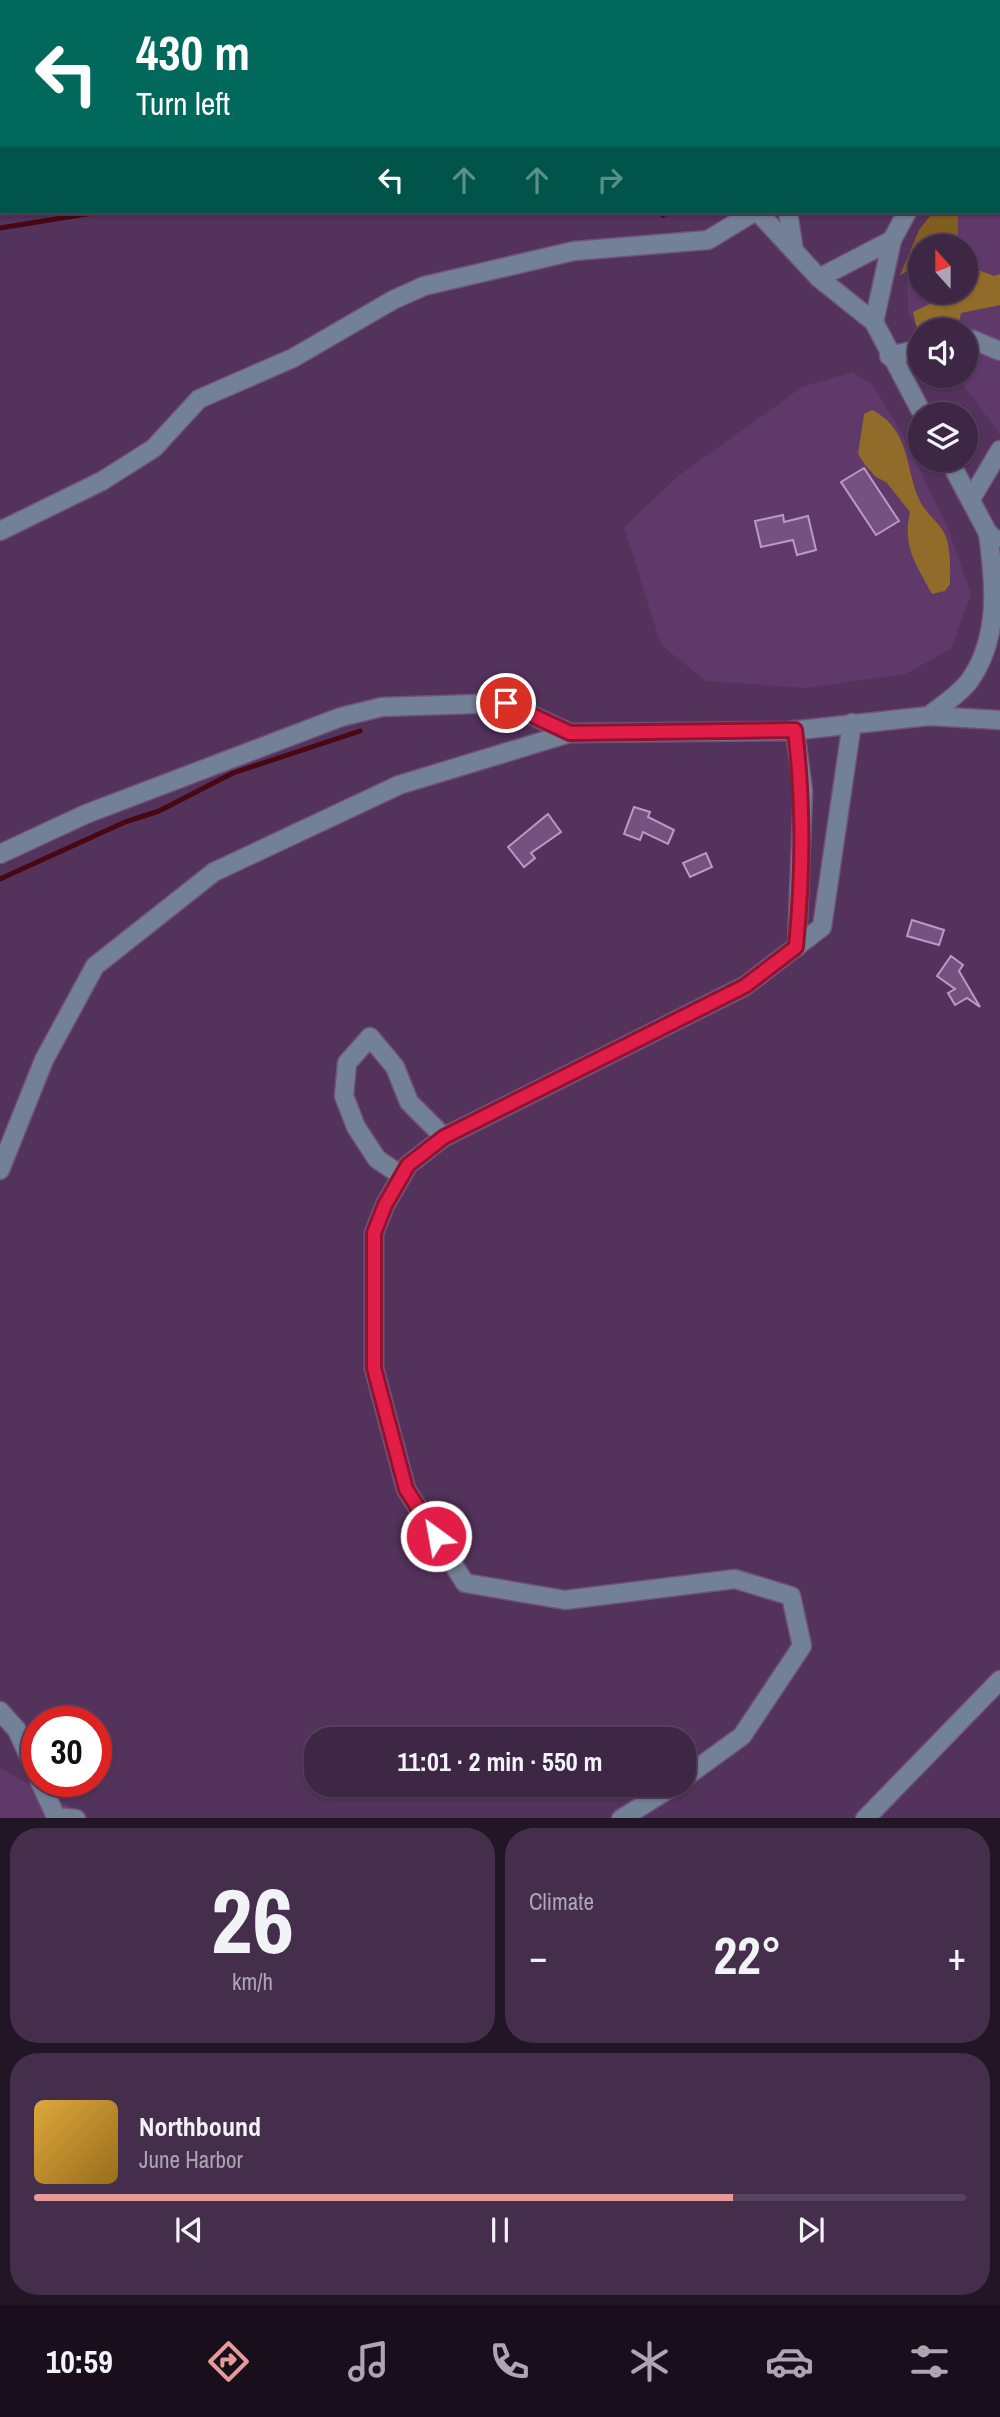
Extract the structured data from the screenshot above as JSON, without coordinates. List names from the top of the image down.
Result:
{
  "north": "top",
  "page": {
    "turn": ["430 m", "Turn left"],
    "limit": "30",
    "trip": "11:01 · 2 min · 550 m",
    "tile": [
      ["26", "km/h"],
      "Climate"
    ],
    "heat": ["−", "22°", "+"],
    "song": ["Northbound", "June Harbor"],
    "tabs": "10:59"
  }
}
